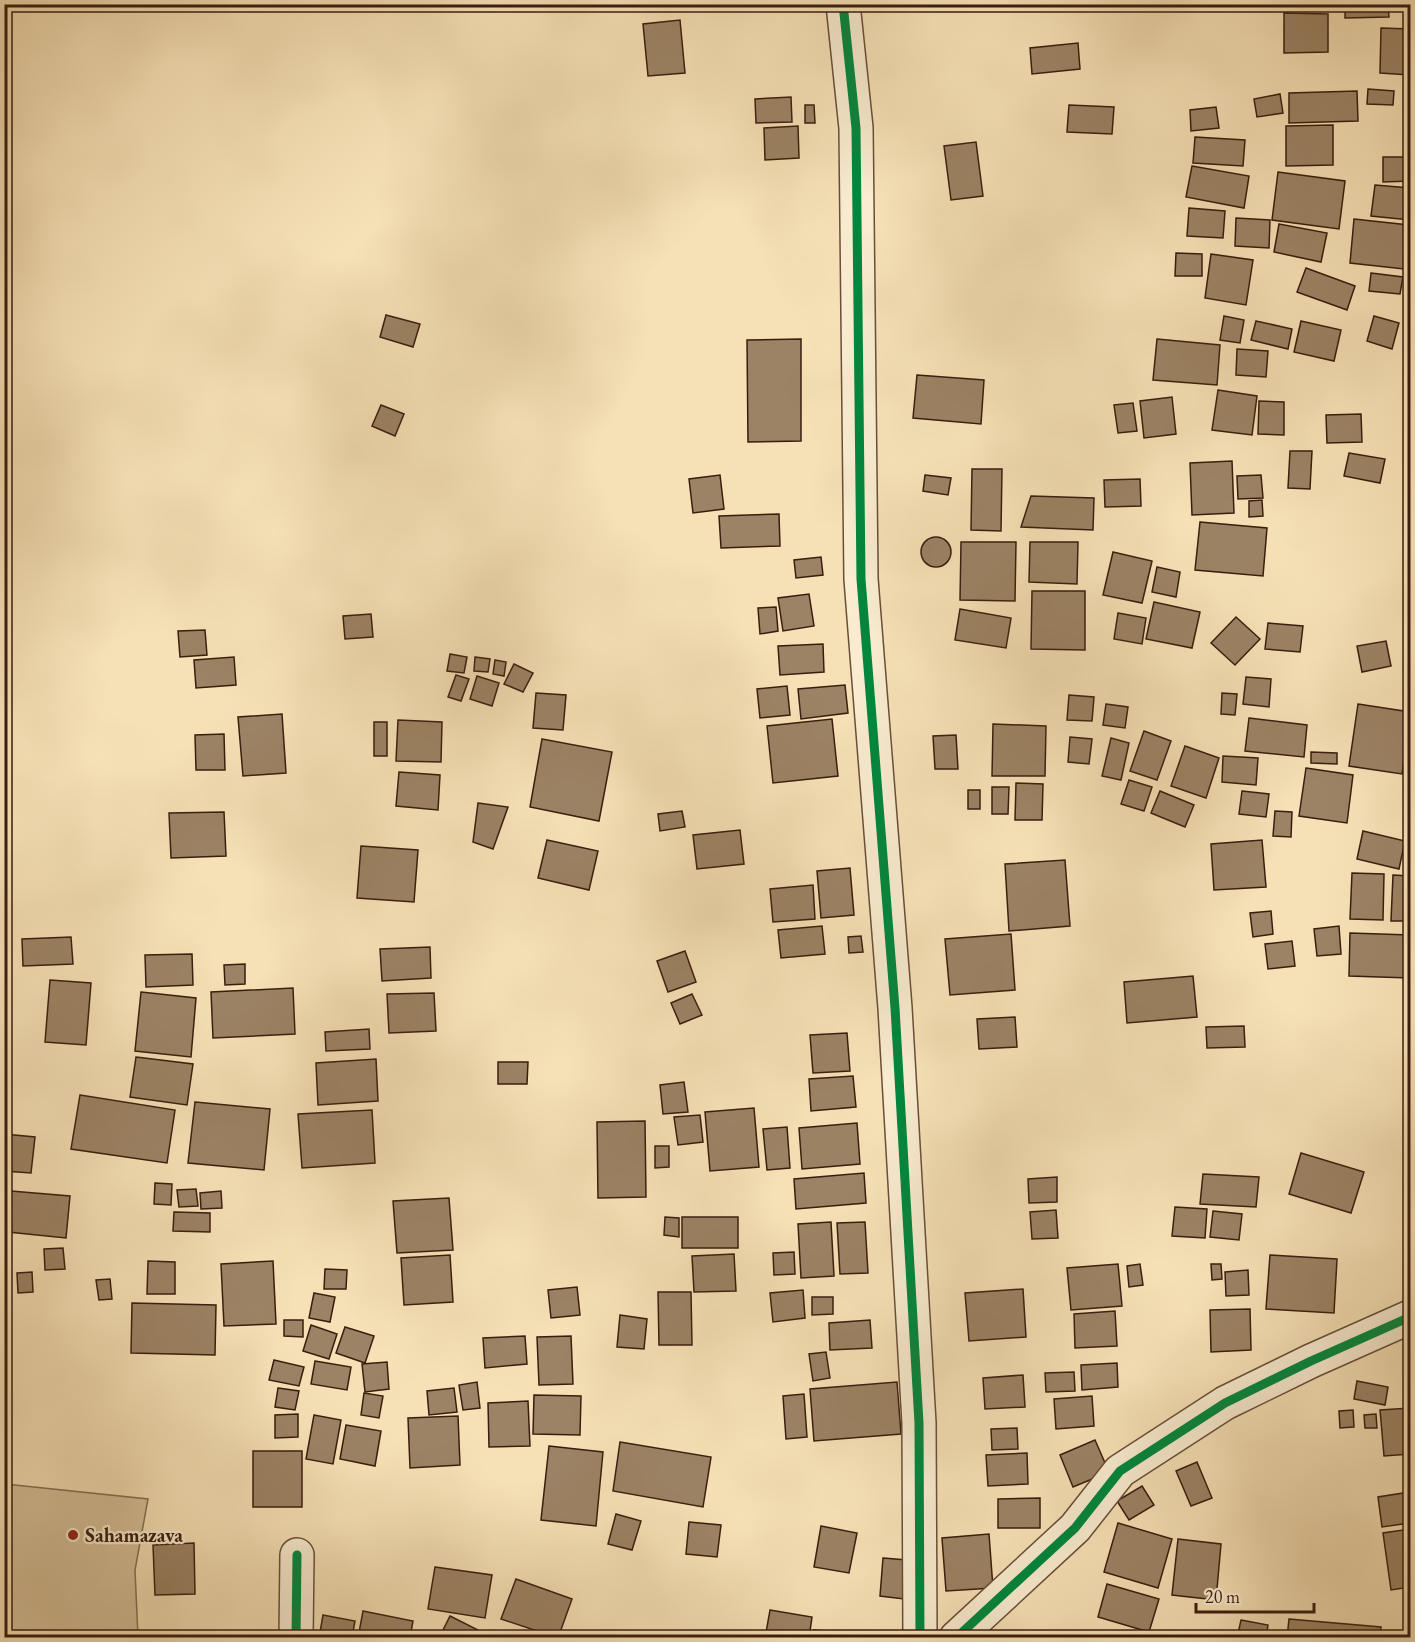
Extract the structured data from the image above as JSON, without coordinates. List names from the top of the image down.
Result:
{
  "places": ["Sahamazava"],
  "scale_bar": "20 m"
}
